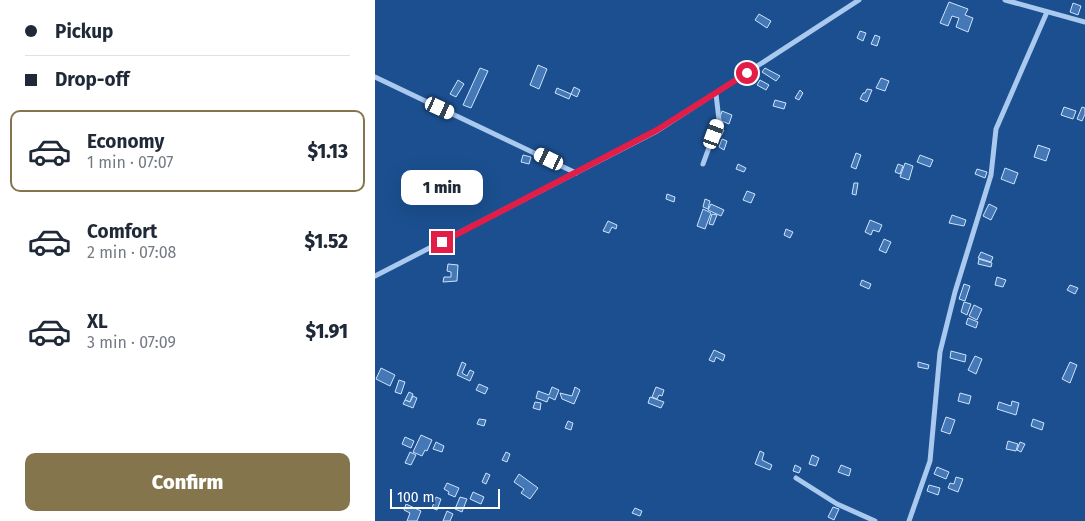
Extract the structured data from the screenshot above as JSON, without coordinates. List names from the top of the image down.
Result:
{
  "scale_bar": "100 m",
  "page": {
    "banner": ["Pickup", "Drop-off"],
    "list": [
      {
        "name": "Economy",
        "note": "1 min · 07:07",
        "value": "$1.13"
      },
      {
        "name": "Comfort",
        "note": "2 min · 07:08",
        "value": "$1.52"
      },
      {
        "name": "XL",
        "note": "3 min · 07:09",
        "value": "$1.91"
      }
    ],
    "bubble": "1 min",
    "buttons": "Confirm",
    "scale": "100 m"
  }
}
